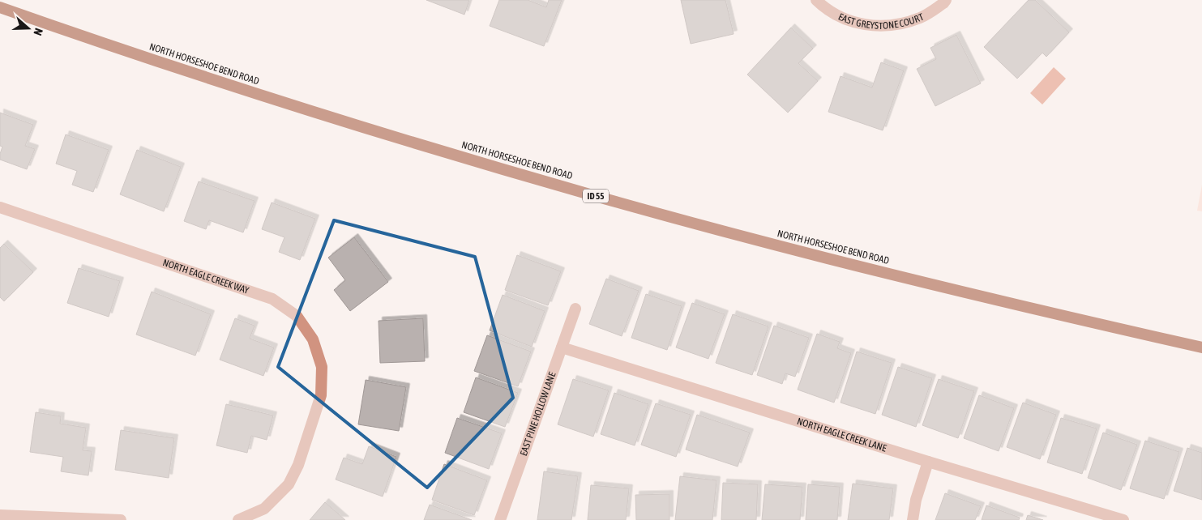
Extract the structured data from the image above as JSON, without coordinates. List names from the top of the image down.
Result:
{
  "streets": {
    "highway": ["NORTH HORSESHOE BEND ROAD", "ID 55"],
    "street": [
      "EAST GREYSTONE COURT",
      "NORTH EAGLE CREEK WAY",
      "EAST PINE HOLLOW LANE",
      "NORTH EAGLE CREEK LANE"
    ]
  },
  "crossings": [
    ["EAST PINE HOLLOW LANE", "NORTH EAGLE CREEK LANE"]
  ],
  "north": "right"
}
